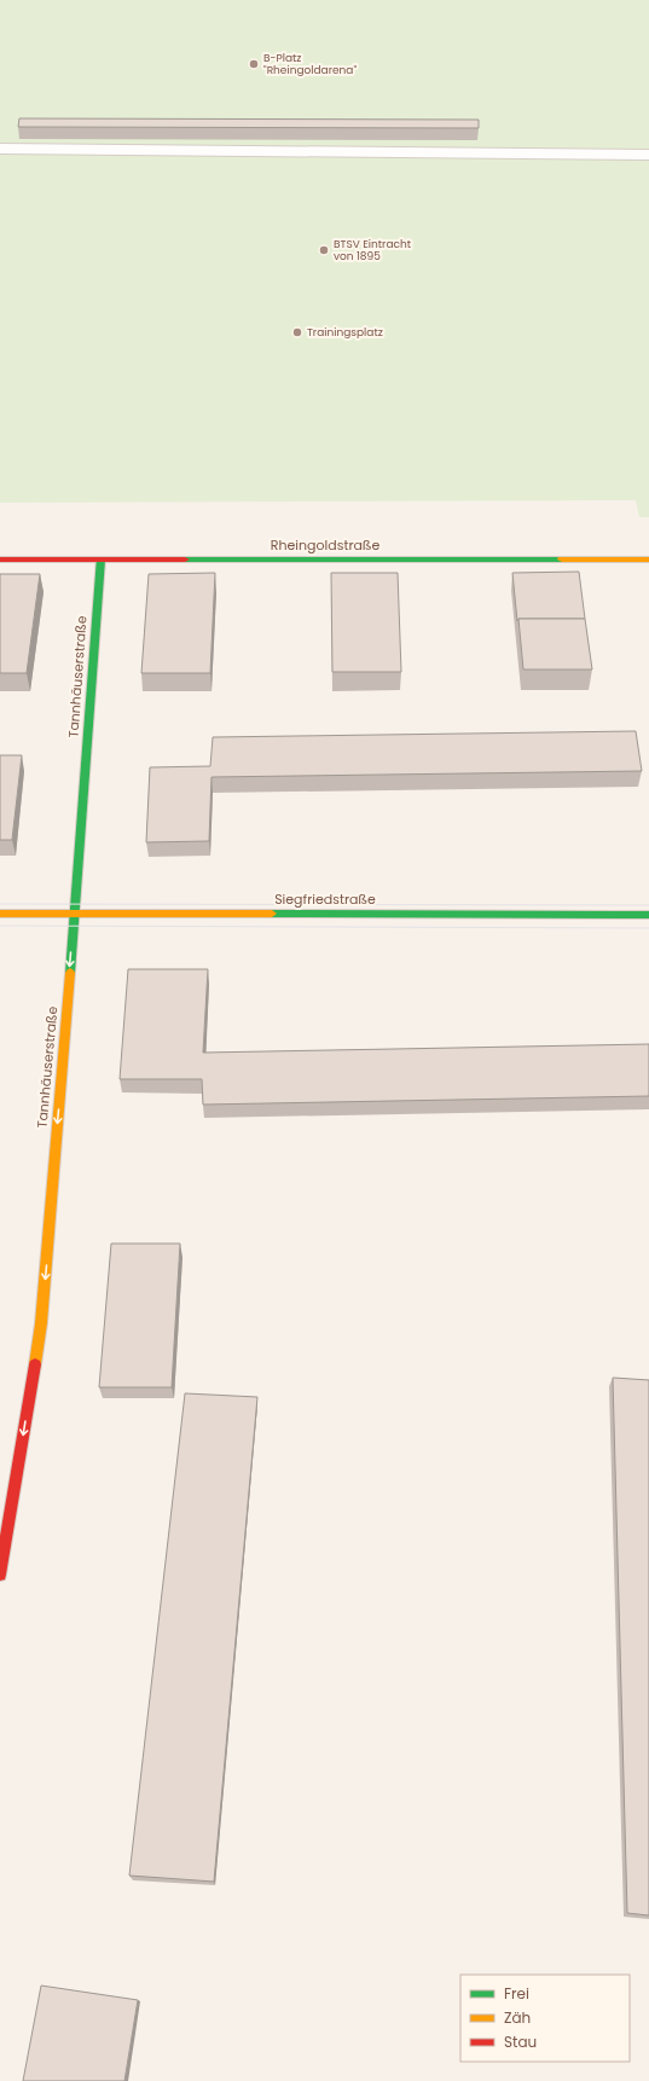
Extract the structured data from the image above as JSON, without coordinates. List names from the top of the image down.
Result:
{
  "streets": {
    "street": ["Rheingoldstraße", "Tannhäuserstraße", "Siegfriedstraße"]
  },
  "crossings": [
    ["Rheingoldstraße", "Tannhäuserstraße"],
    ["Tannhäuserstraße", "Siegfriedstraße"]
  ],
  "one_way": ["Tannhäuserstraße"],
  "places": ["B-Platz \"Rheingoldarena\"", "BTSV Eintracht von 1895", "Trainingsplatz"],
  "legend": ["Frei", "Zäh", "Stau"]
}
